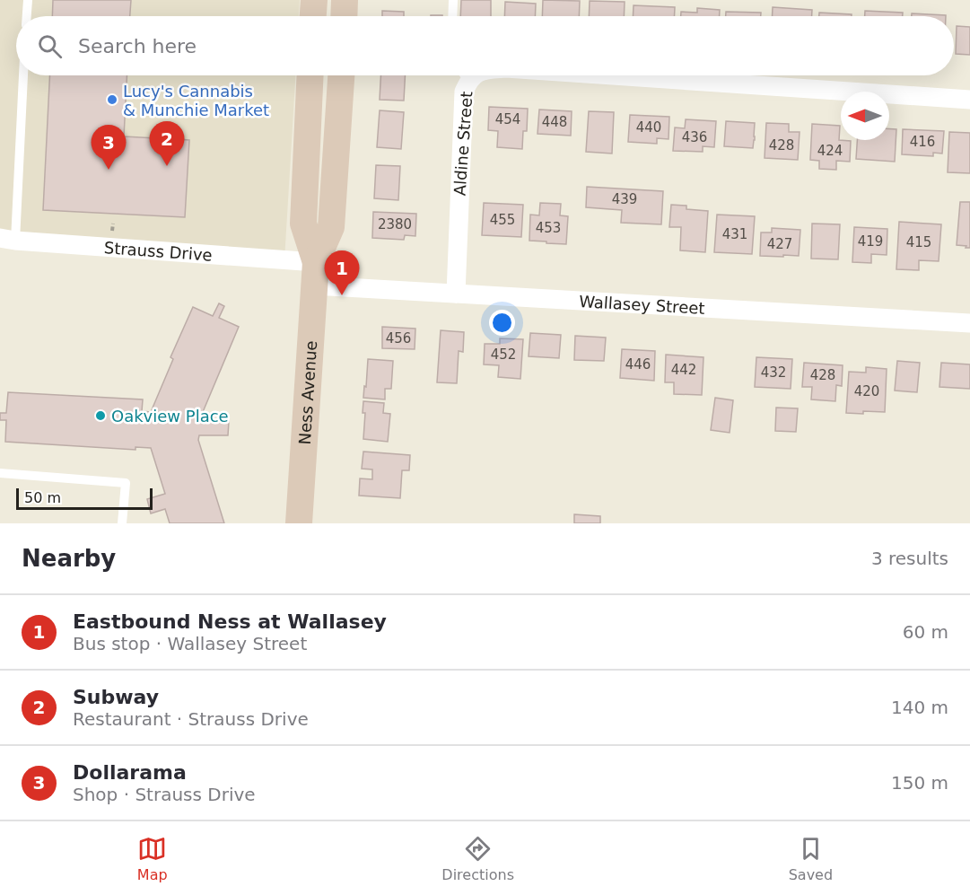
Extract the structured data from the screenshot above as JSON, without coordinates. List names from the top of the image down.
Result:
{
  "streets": {
    "main road": ["Ness Avenue"],
    "street": ["Aldine Street", "Strauss Drive", "Wallasey Street"]
  },
  "crossings": [
    ["Aldine Street", "Wallasey Street"],
    ["Strauss Drive", "Wallasey Street"],
    ["Strauss Drive", "Ness Avenue"],
    ["Wallasey Street", "Ness Avenue"]
  ],
  "places": ["Lucy's Cannabis & Munchie Market", "Oakview Place"],
  "house_numbers": [
    "454",
    "448",
    "440",
    "436",
    "416",
    "428",
    "424",
    "439",
    "455",
    "2380",
    "453",
    "431",
    "419",
    "415",
    "427",
    "456",
    "452",
    "446",
    "442",
    "432",
    "428",
    "420"
  ],
  "scale_bar": "50 m",
  "north": "left",
  "page": {
    "search": "Search here",
    "pins": ["2", "3", "1"],
    "scale": "50 m",
    "heading": ["Nearby", "3 results"],
    "list": [
      {
        "mark": "1",
        "name": "Eastbound Ness at Wallasey",
        "note": "Bus stop · Wallasey Street",
        "value": "60 m"
      },
      {
        "mark": "2",
        "name": "Subway",
        "note": "Restaurant · Strauss Drive",
        "value": "140 m"
      },
      {
        "mark": "3",
        "name": "Dollarama",
        "note": "Shop · Strauss Drive",
        "value": "150 m"
      }
    ],
    "nav": ["Map", "Directions", "Saved"]
  }
}
